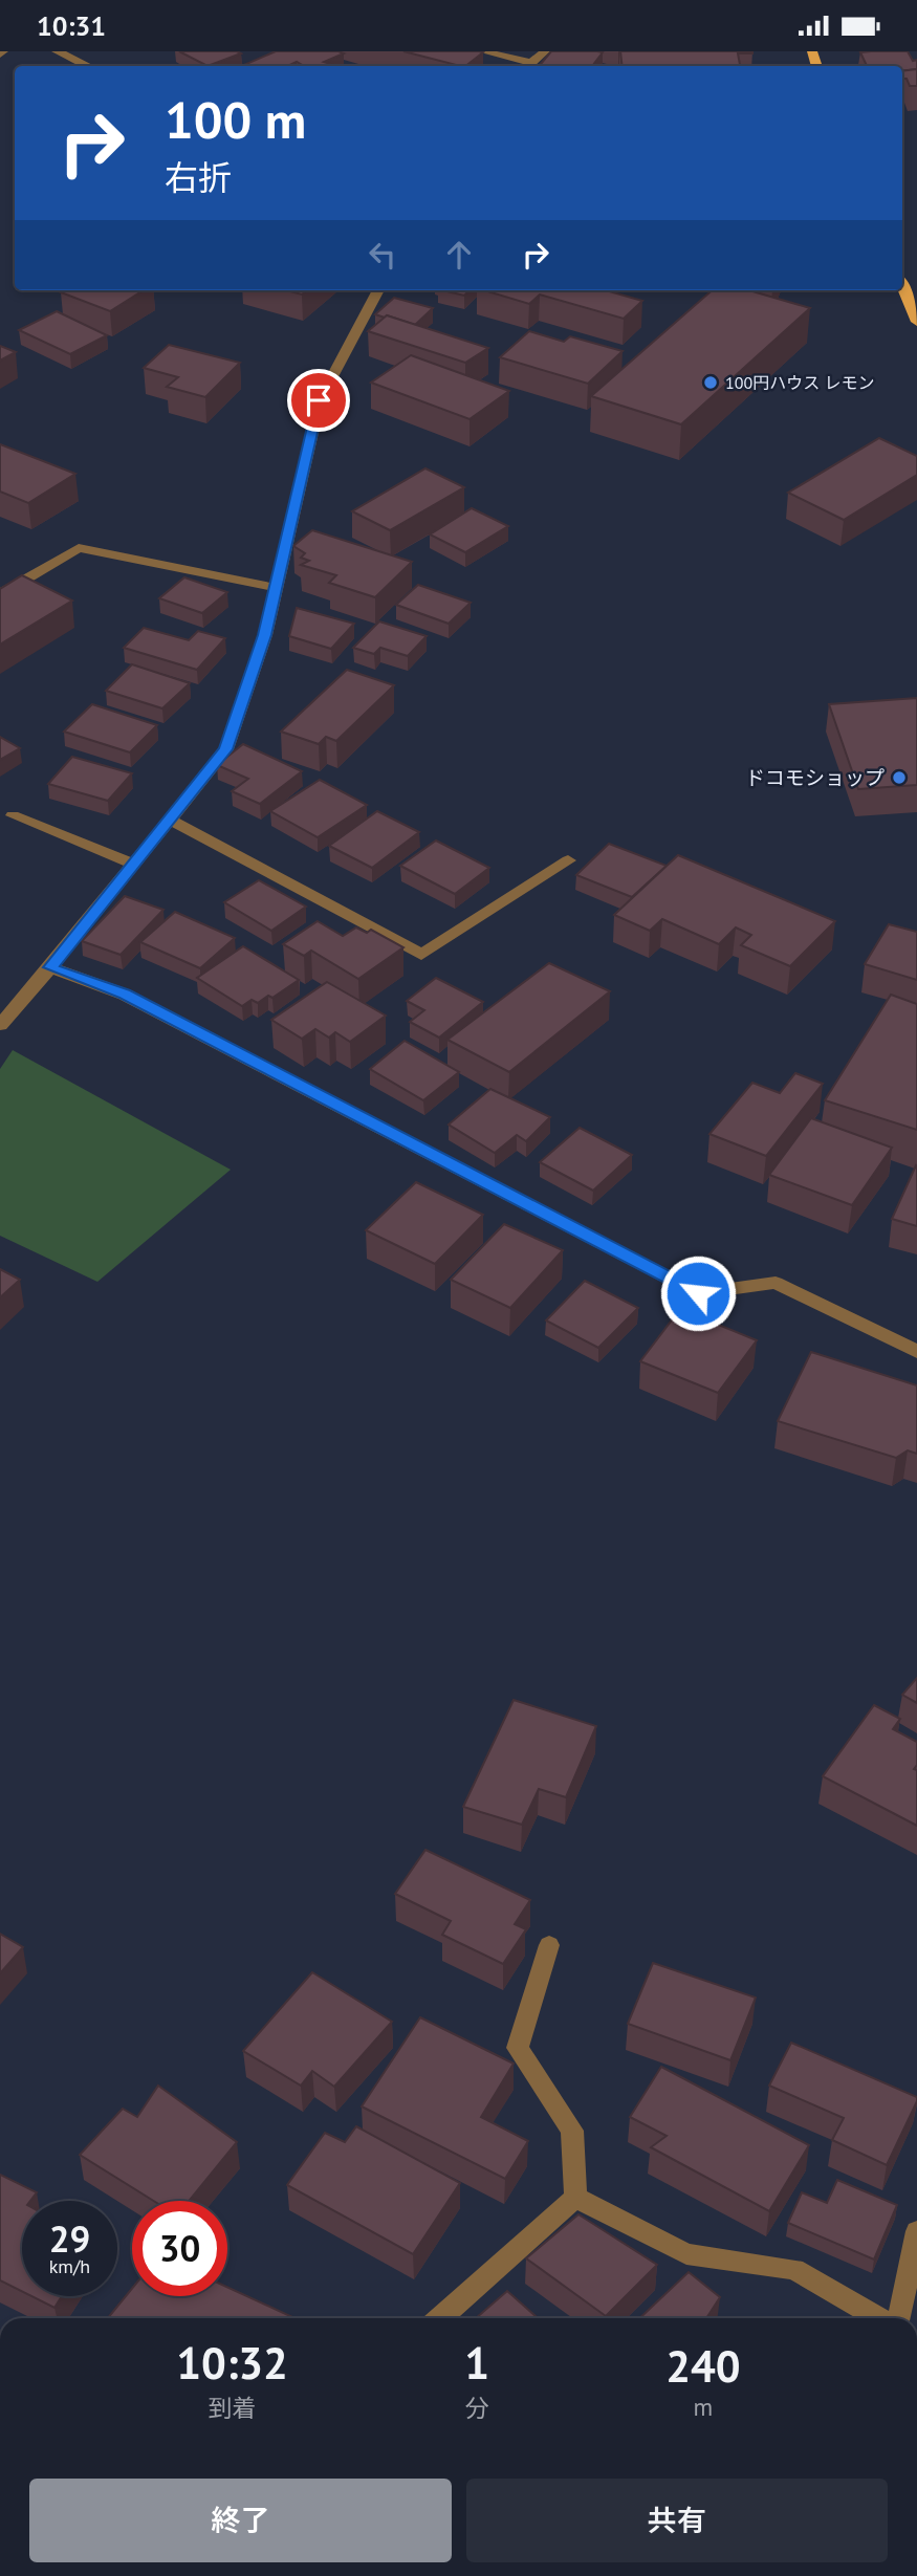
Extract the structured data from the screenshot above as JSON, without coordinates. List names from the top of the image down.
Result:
{
  "places": ["100円ハウス レモン", "ドコモショップ"],
  "page": {
    "status": "10:31",
    "turn": ["100 m", "右折"],
    "speed": "29 km/h",
    "limit": "30",
    "eta": [
      "10:32",
      "到着",
      "1",
      "分",
      "240",
      "m"
    ],
    "buttons": ["終了", "共有"]
  }
}
